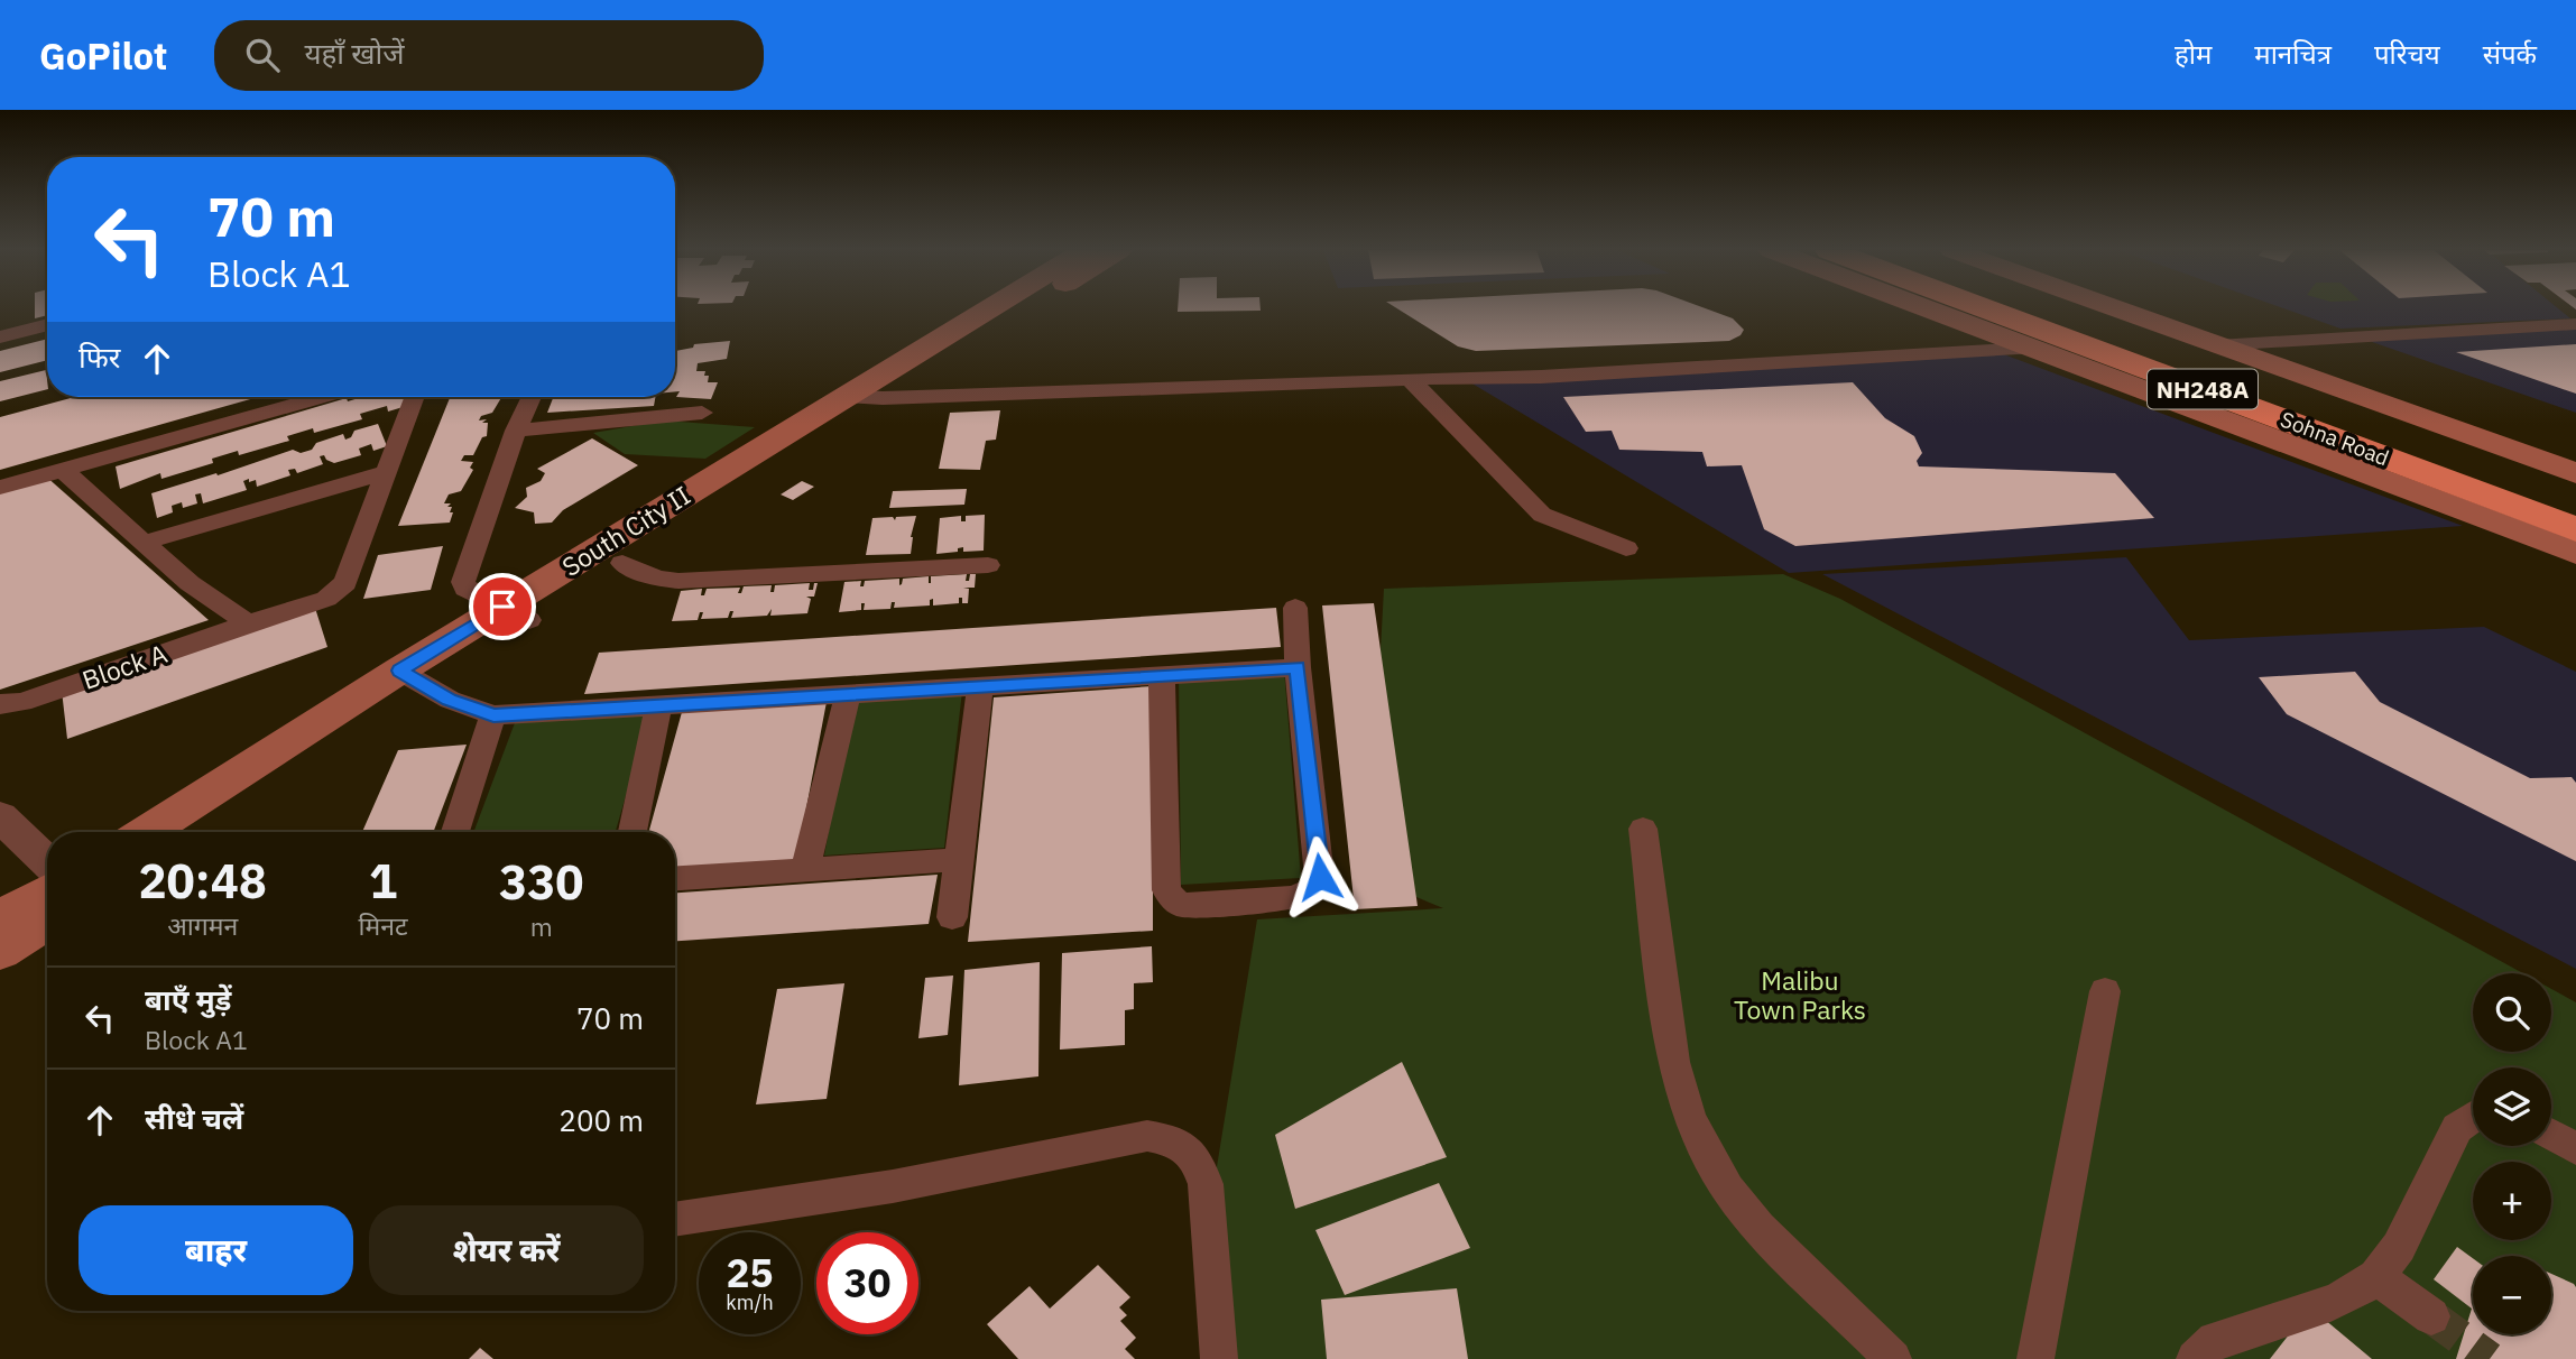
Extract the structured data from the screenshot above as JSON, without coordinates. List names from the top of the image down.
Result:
{
  "streets": {
    "highway": ["NH248A", "Sohna Road"],
    "main road": ["South City II"],
    "street": ["Block A"]
  },
  "parks": ["Malibu Town Parks"],
  "page": {
    "header": "GoPilot",
    "search": "यहाँ खोजें",
    "nav": [
      "होम",
      "मानचित्र",
      "परिचय",
      "संपर्क"
    ],
    "turn": ["70 m", "Block A1"],
    "then": "फिर",
    "eta": [
      "20:48",
      "आगमन",
      "1",
      "मिनट",
      "330",
      "m"
    ],
    "list": [
      {
        "name": "बाएँ मुड़ें",
        "note": "Block A1",
        "value": "70 m"
      },
      {
        "name": "सीधे चलें",
        "value": "200 m"
      }
    ],
    "map_buttons": ["+", "−"],
    "buttons": ["बाहर", "शेयर करें"],
    "speed": "25 km/h",
    "limit": "30"
  }
}
